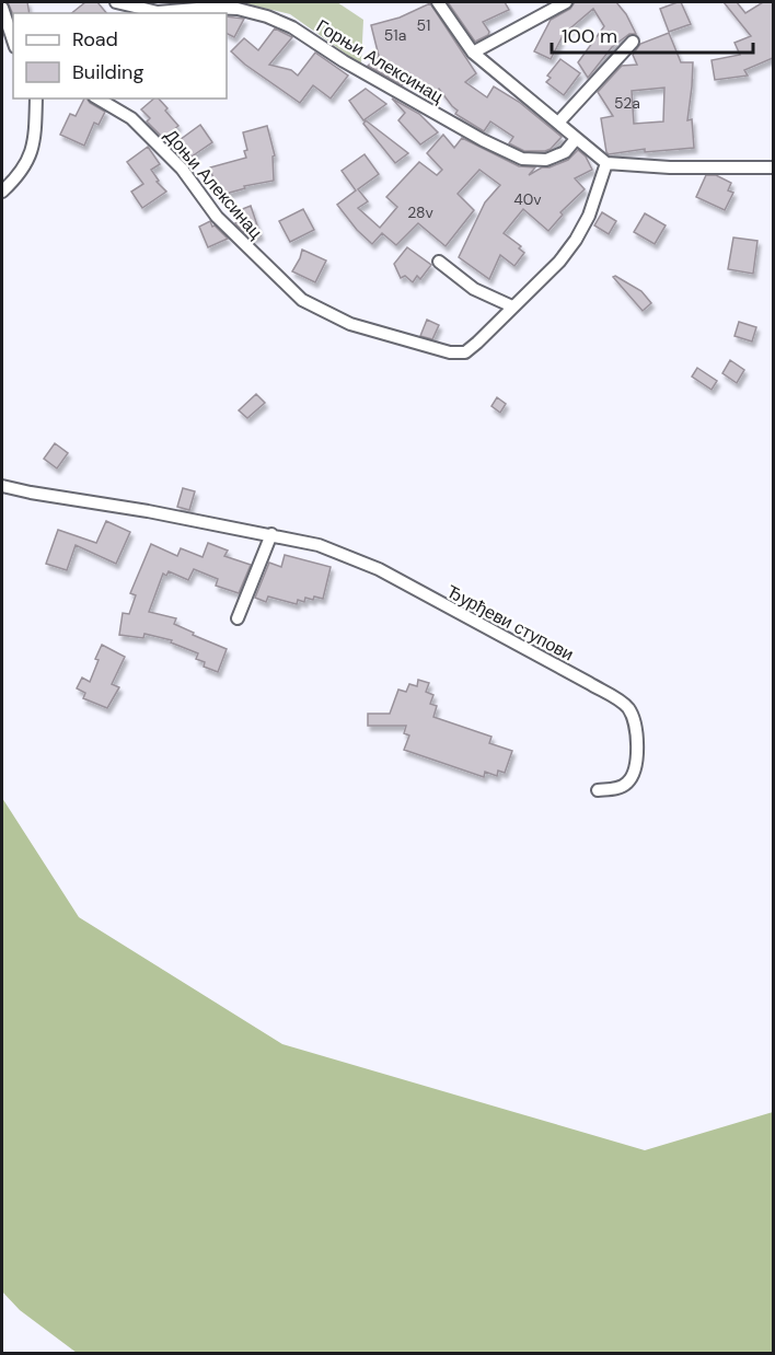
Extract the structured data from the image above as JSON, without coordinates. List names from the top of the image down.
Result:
{
  "streets": {
    "street": ["Горњи Алексинац", "Доњи Алексинац", "Ђурђеви ступови"]
  },
  "house_numbers": [
    "51",
    "51a",
    "52a",
    "40v",
    "28v"
  ],
  "legend": ["Road", "Building"],
  "scale_bar": "100 m"
}
